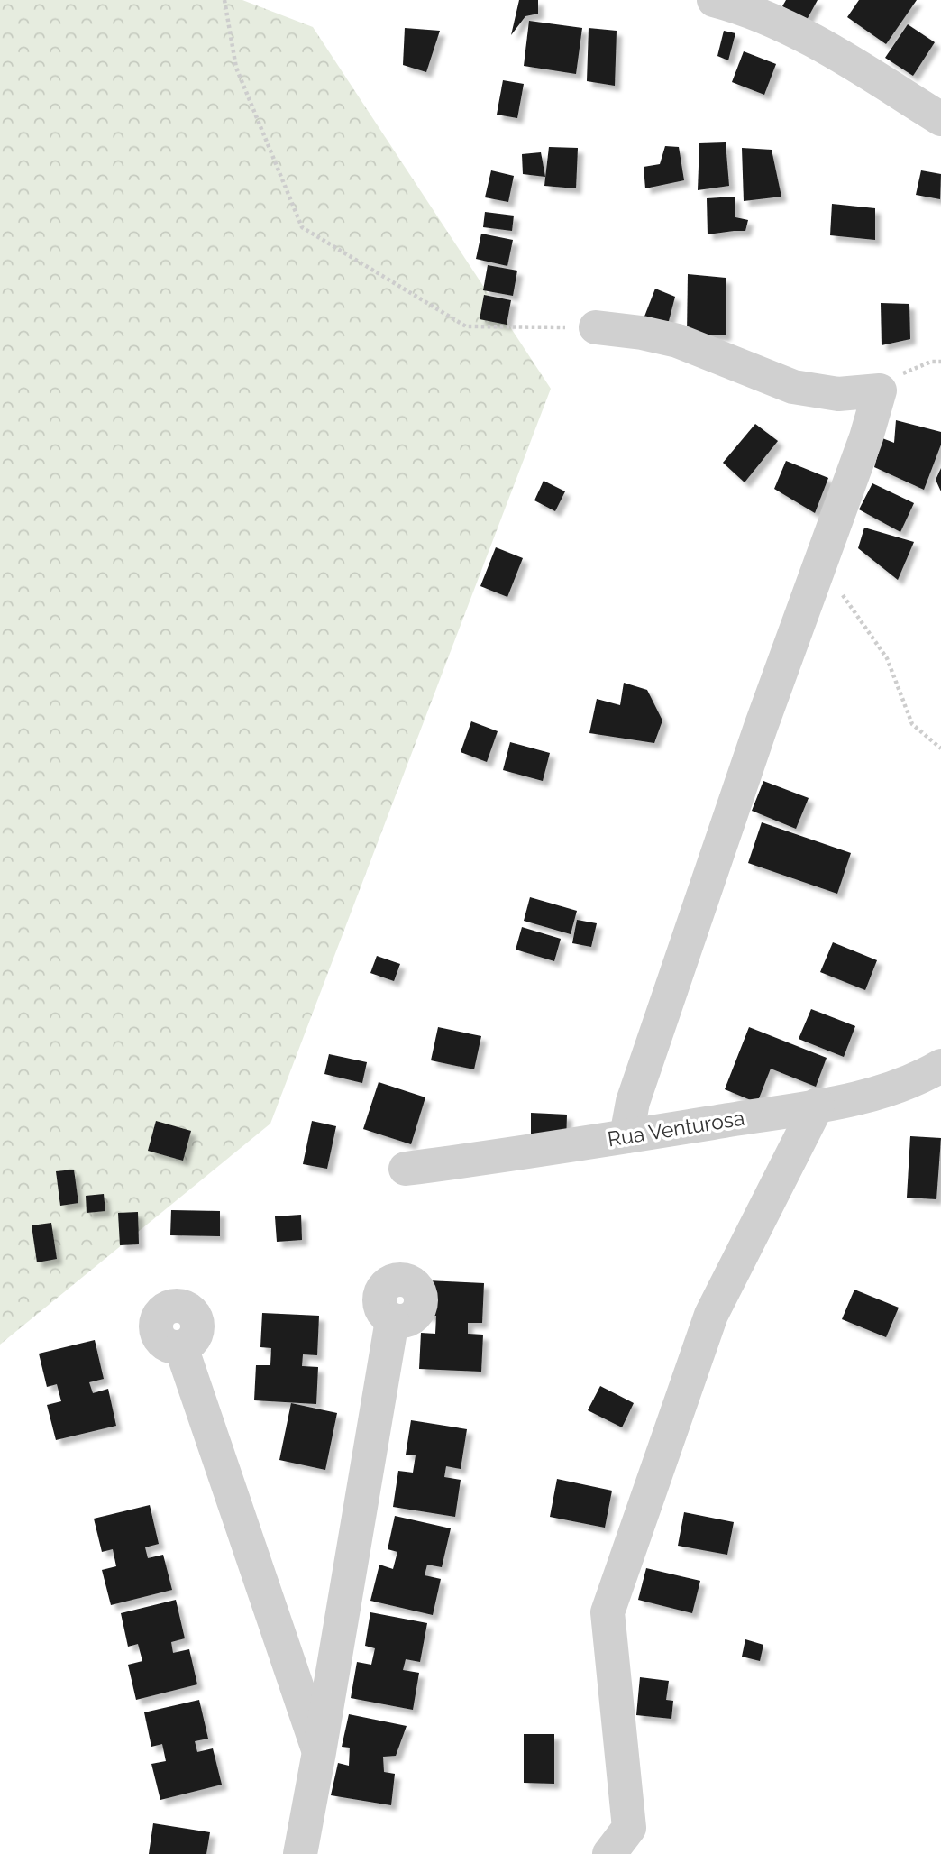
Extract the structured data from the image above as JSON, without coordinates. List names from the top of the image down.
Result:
{
  "streets": {
    "street": ["Rua Venturosa"]
  }
}
